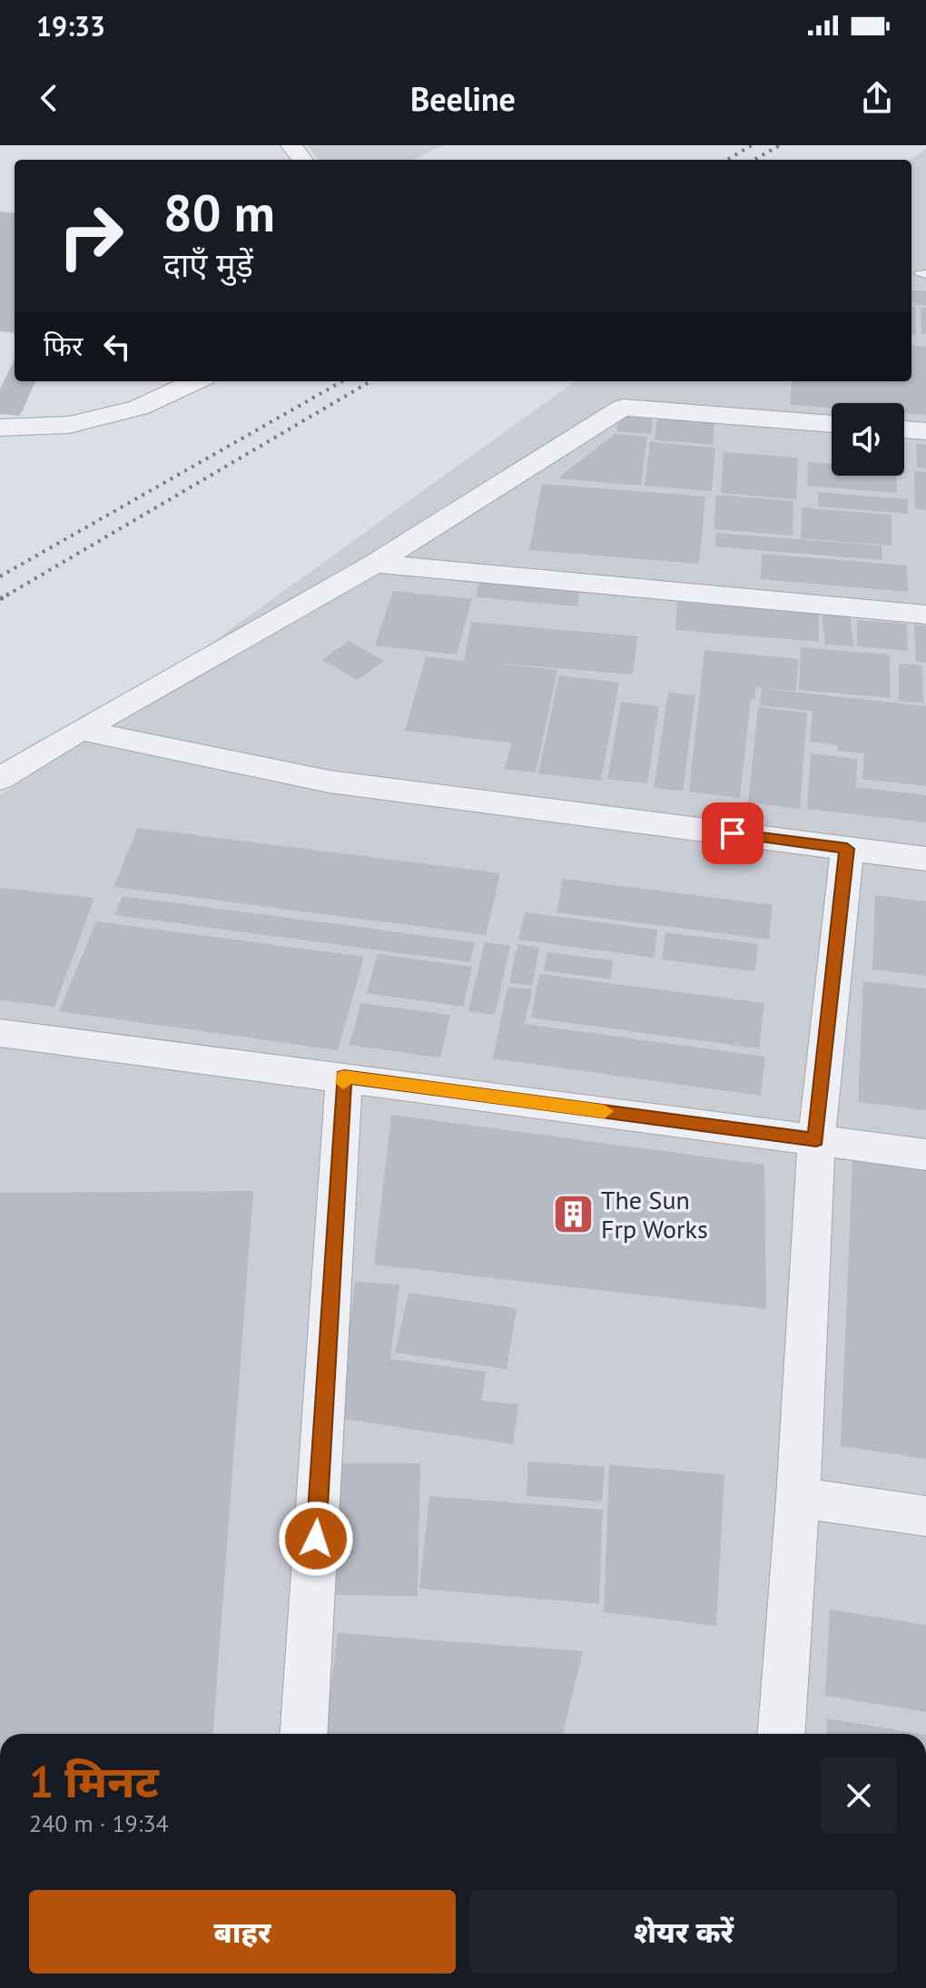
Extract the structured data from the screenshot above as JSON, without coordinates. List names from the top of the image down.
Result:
{
  "places": {
    "building": ["The Sun Frp Works"]
  },
  "page": {
    "status": "19:33",
    "header": "Beeline",
    "turn": ["80 m", "दाएँ मुड़ें"],
    "then": "फिर",
    "heading": ["1 मिनट", "240 m · 19:34"],
    "buttons": ["बाहर", "शेयर करें"]
  }
}
